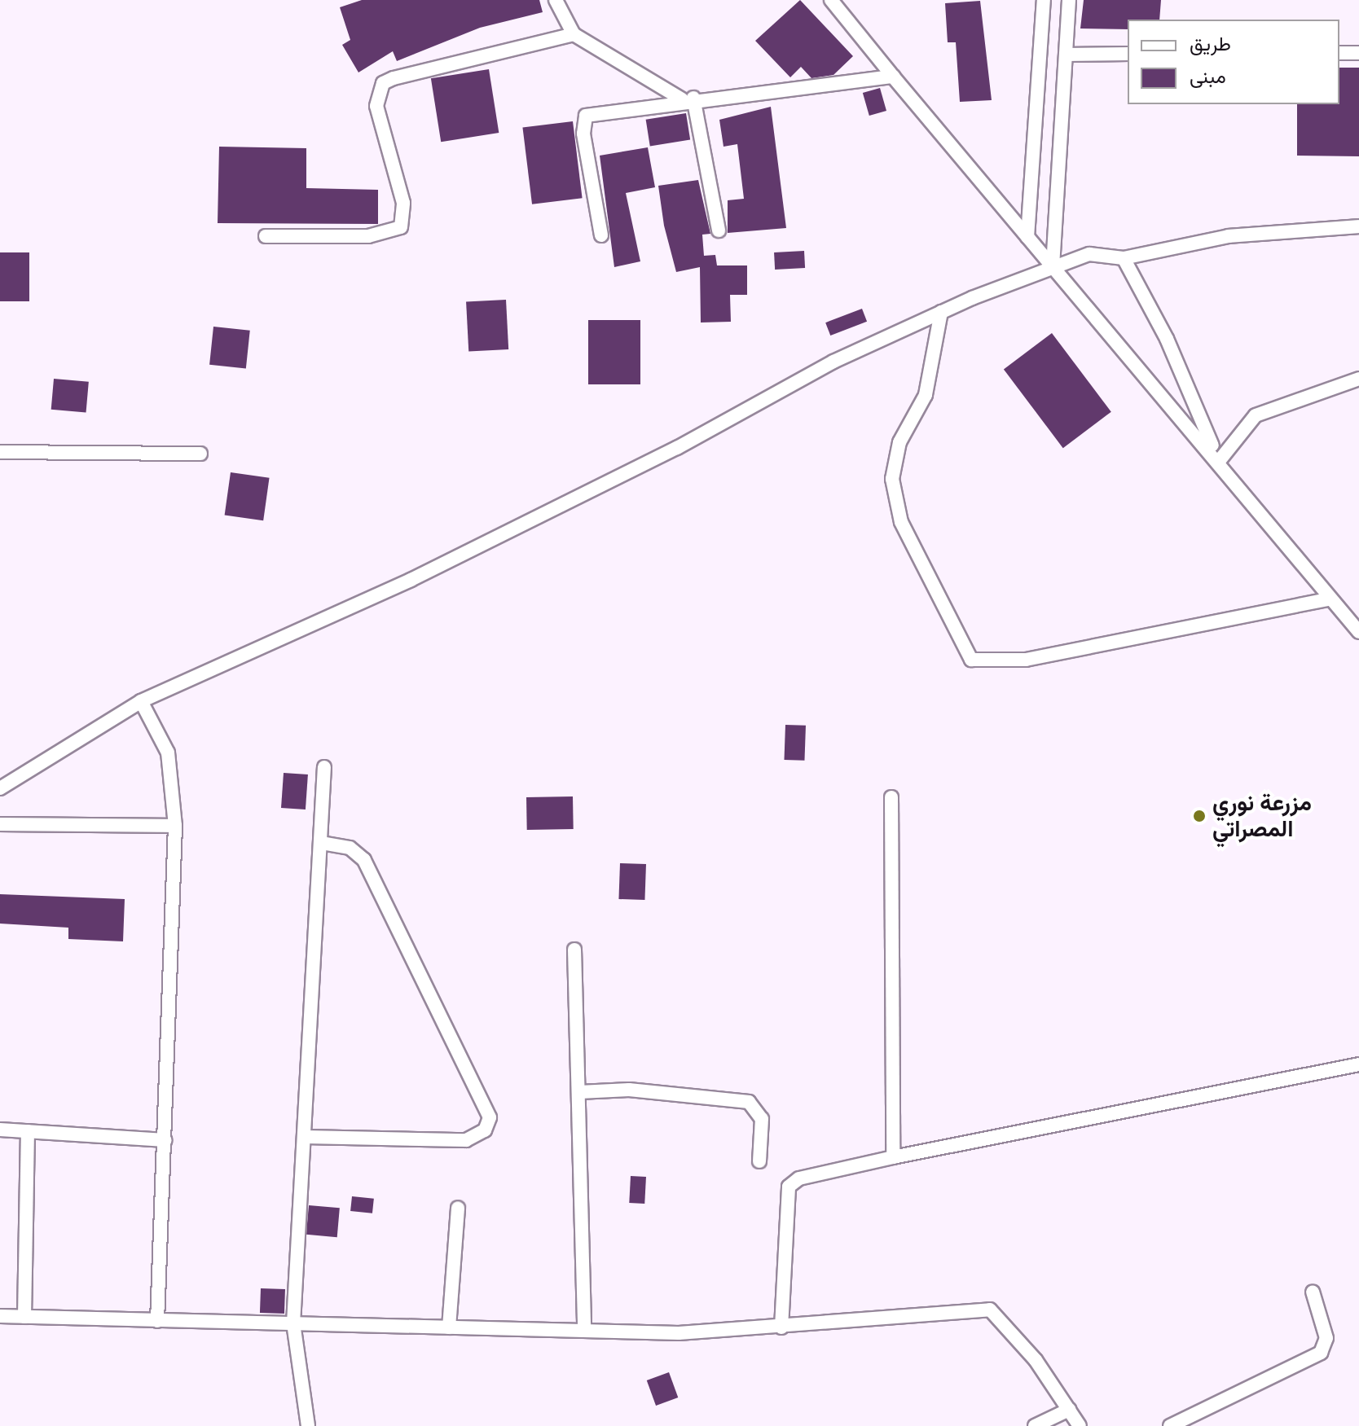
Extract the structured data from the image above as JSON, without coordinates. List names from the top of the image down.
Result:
{
  "places": ["مزرعة نوري المصراتي"],
  "legend": ["طريق", "مبنى"]
}
